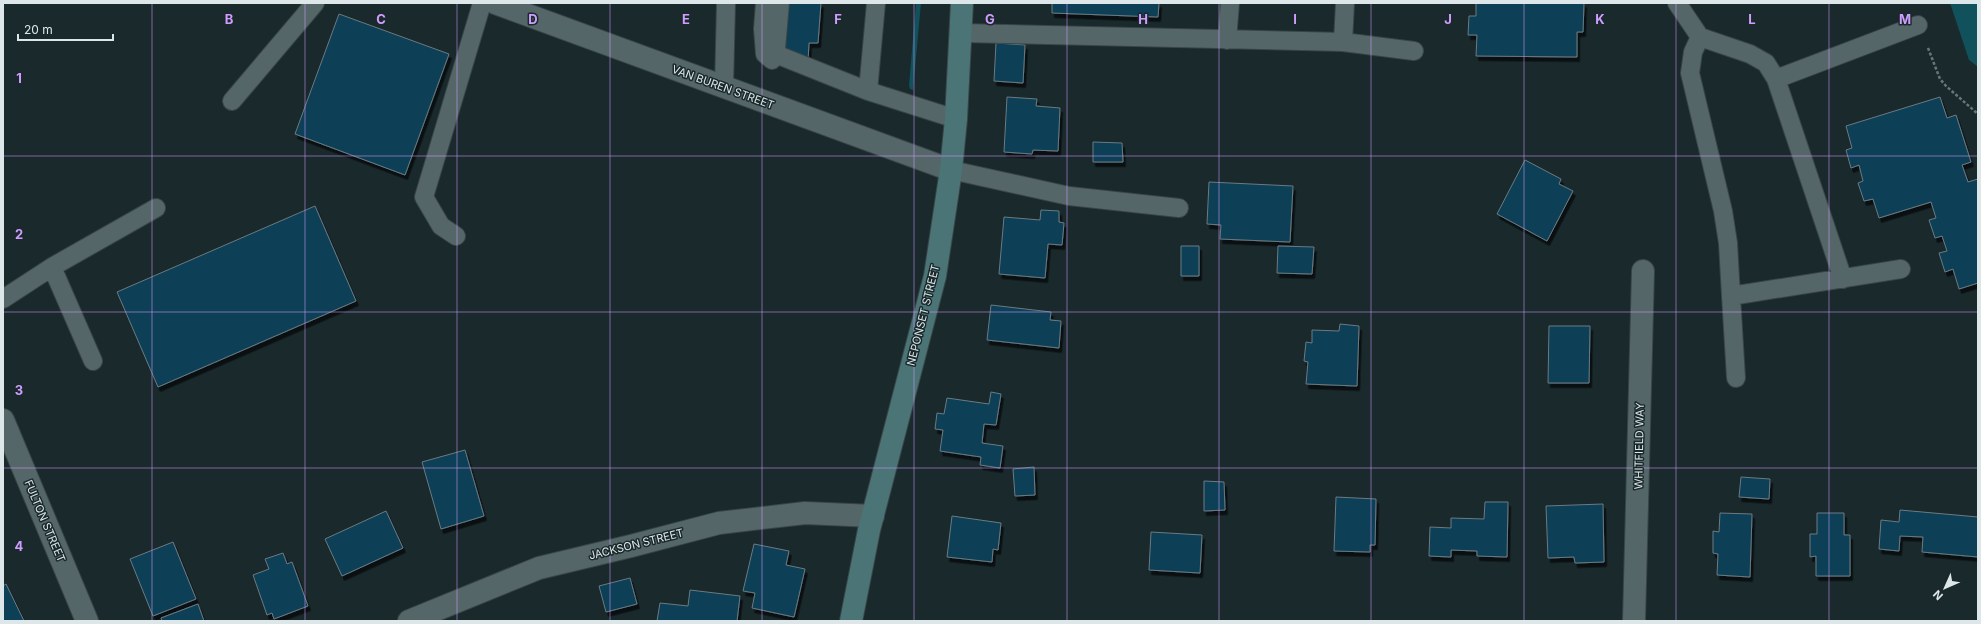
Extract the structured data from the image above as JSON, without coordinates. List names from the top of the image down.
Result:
{
  "streets": {
    "main road": ["NEPONSET STREET"],
    "street": [
      "VAN BUREN STREET",
      "WHITFIELD WAY",
      "FULTON STREET",
      "JACKSON STREET"
    ]
  },
  "crossings": [
    ["VAN BUREN STREET", "NEPONSET STREET"],
    ["NEPONSET STREET", "JACKSON STREET"]
  ],
  "scale_bar": "20 m",
  "north": "bottom left",
  "grid": {
    "columns": [
      "B",
      "C",
      "D",
      "E",
      "F",
      "G",
      "H",
      "I",
      "J",
      "K",
      "L",
      "M"
    ],
    "rows": [
      "1",
      "2",
      "3",
      "4"
    ]
  }
}
